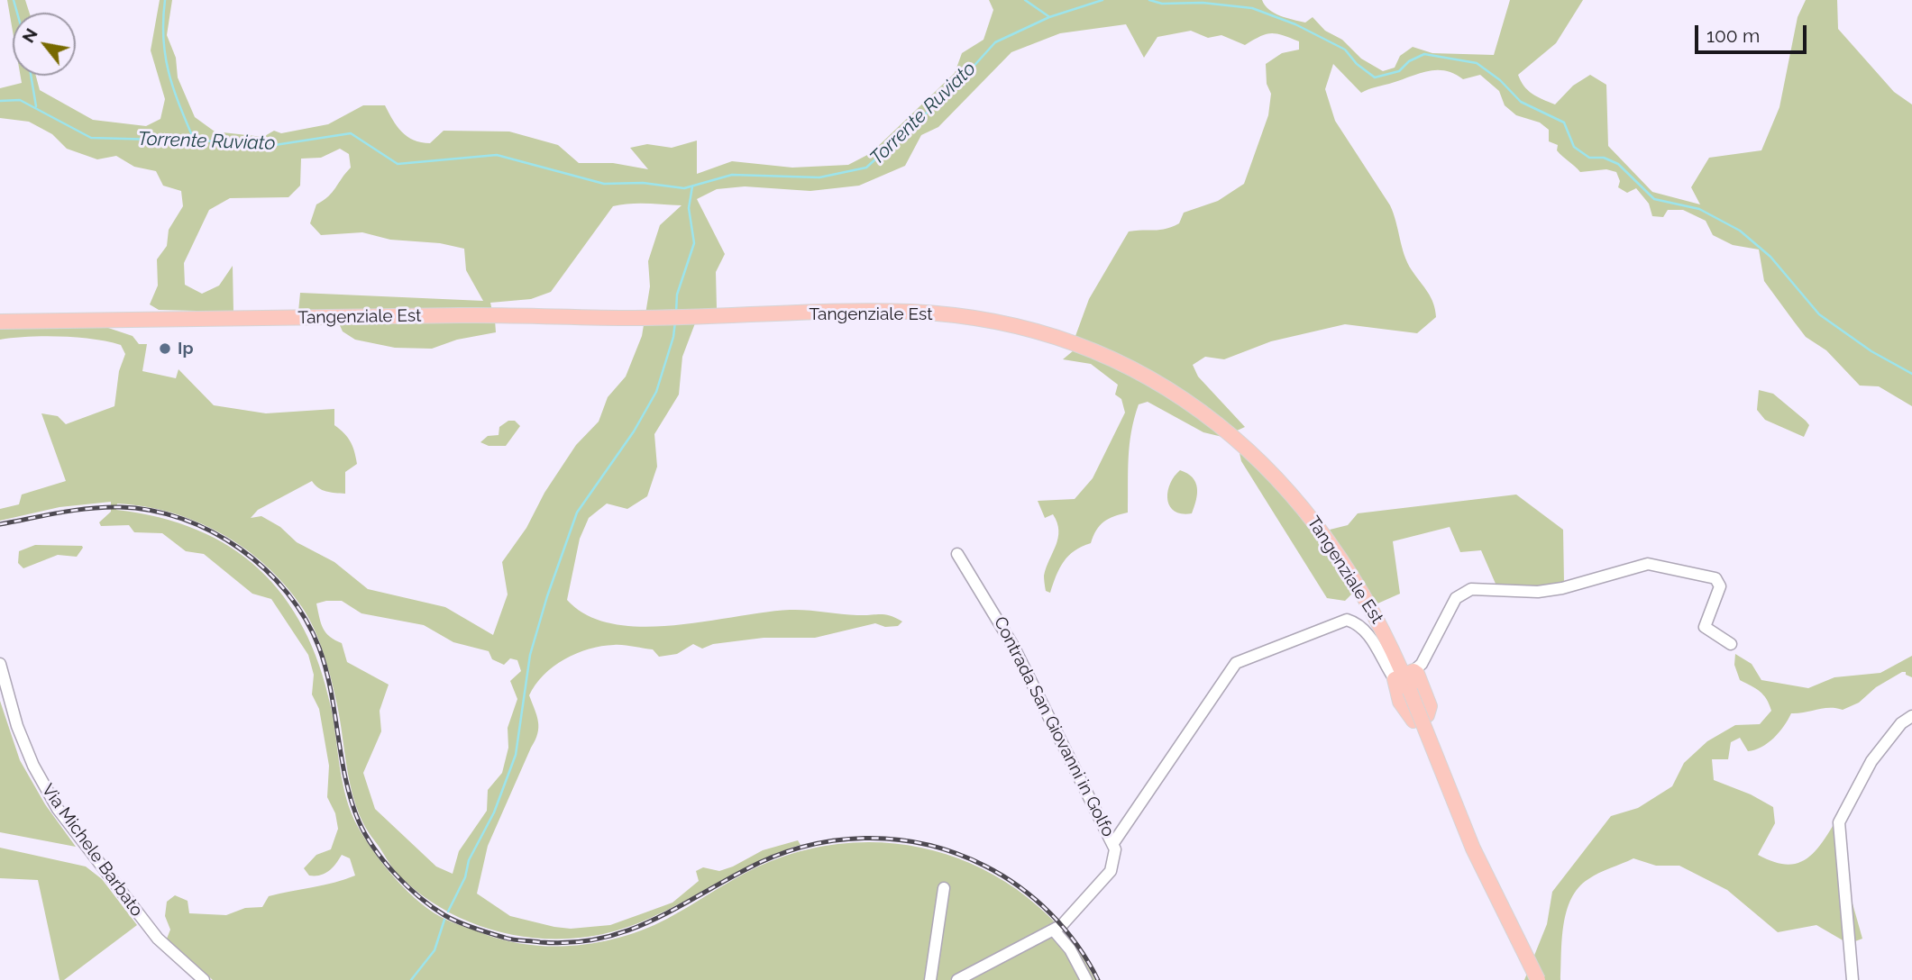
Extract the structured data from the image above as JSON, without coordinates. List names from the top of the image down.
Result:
{
  "streets": {
    "main road": ["Tangenziale Est"],
    "street": ["Contrada San Giovanni in Golfo", "Via Michele Barbato"]
  },
  "water": ["Torrente Ruviato"],
  "places": ["Ip"],
  "scale_bar": "100 m",
  "north": "top left"
}
